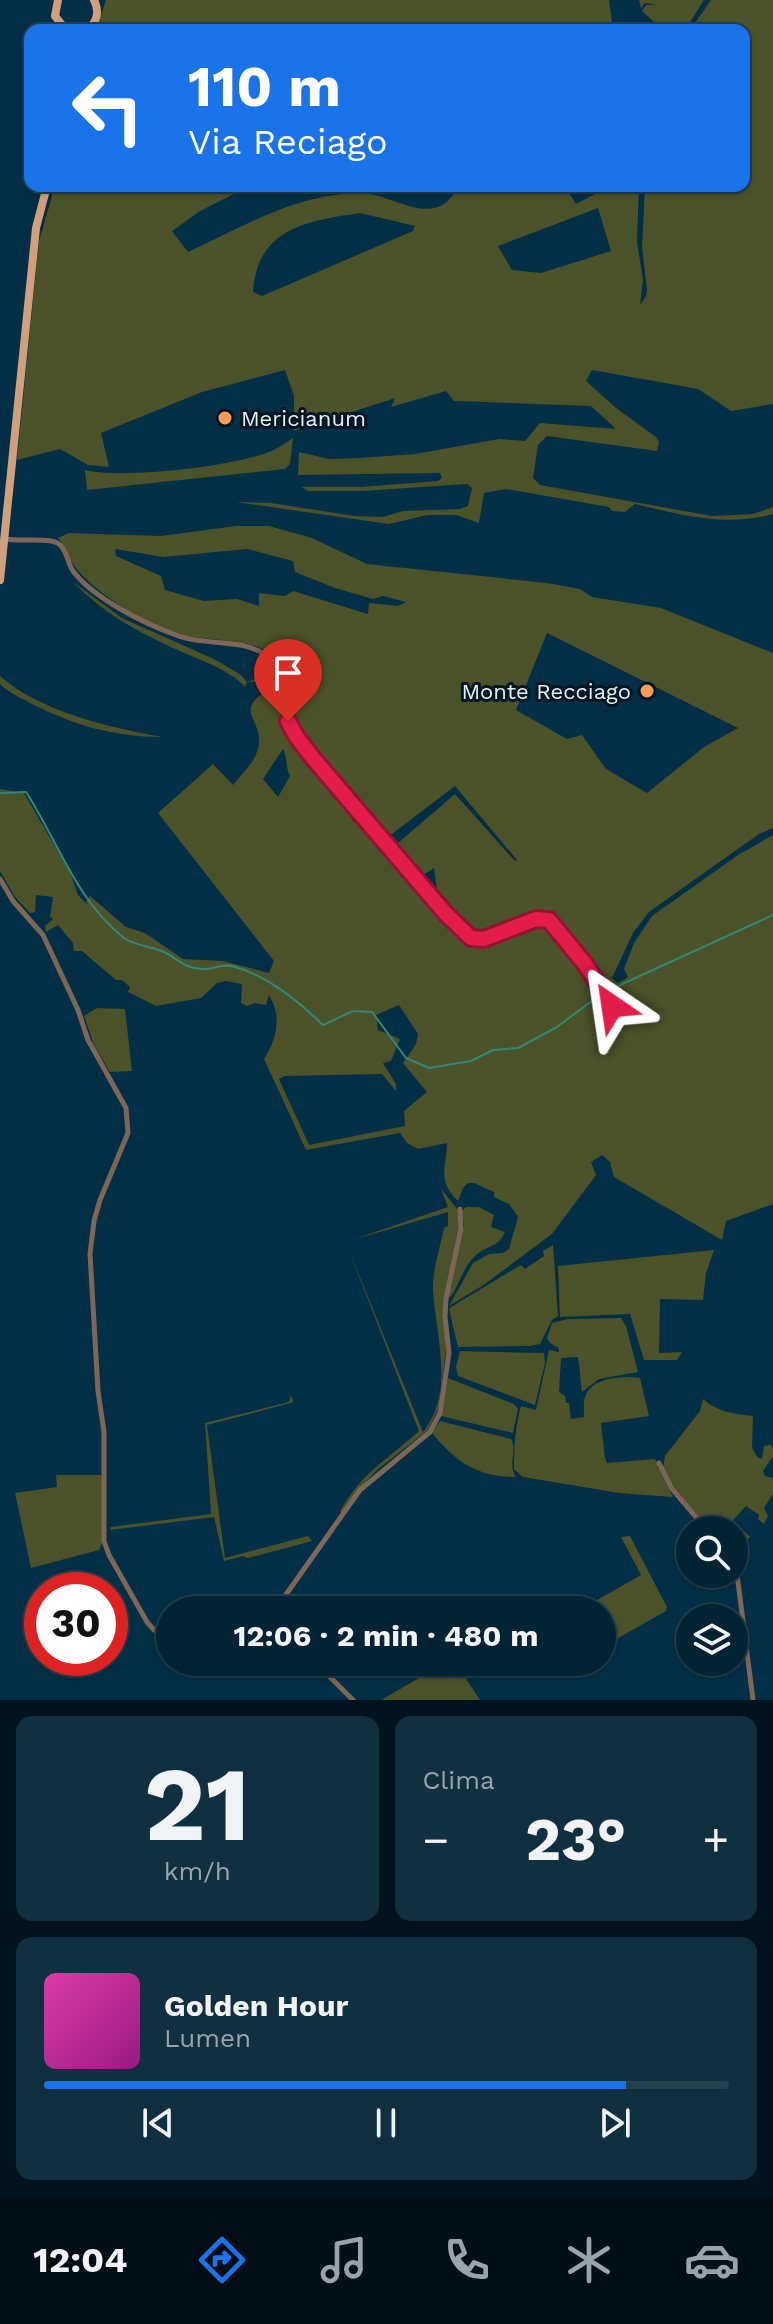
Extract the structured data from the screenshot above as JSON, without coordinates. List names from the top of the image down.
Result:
{
  "places": ["Mericianum", "Monte Recciago"],
  "page": {
    "turn": ["110 m", "Via Reciago"],
    "limit": "30",
    "trip": "12:06 · 2 min · 480 m",
    "tile": [
      ["21", "km/h"],
      "Clima"
    ],
    "heat": ["−", "23°", "+"],
    "song": ["Golden Hour", "Lumen"],
    "tabs": "12:04"
  }
}
